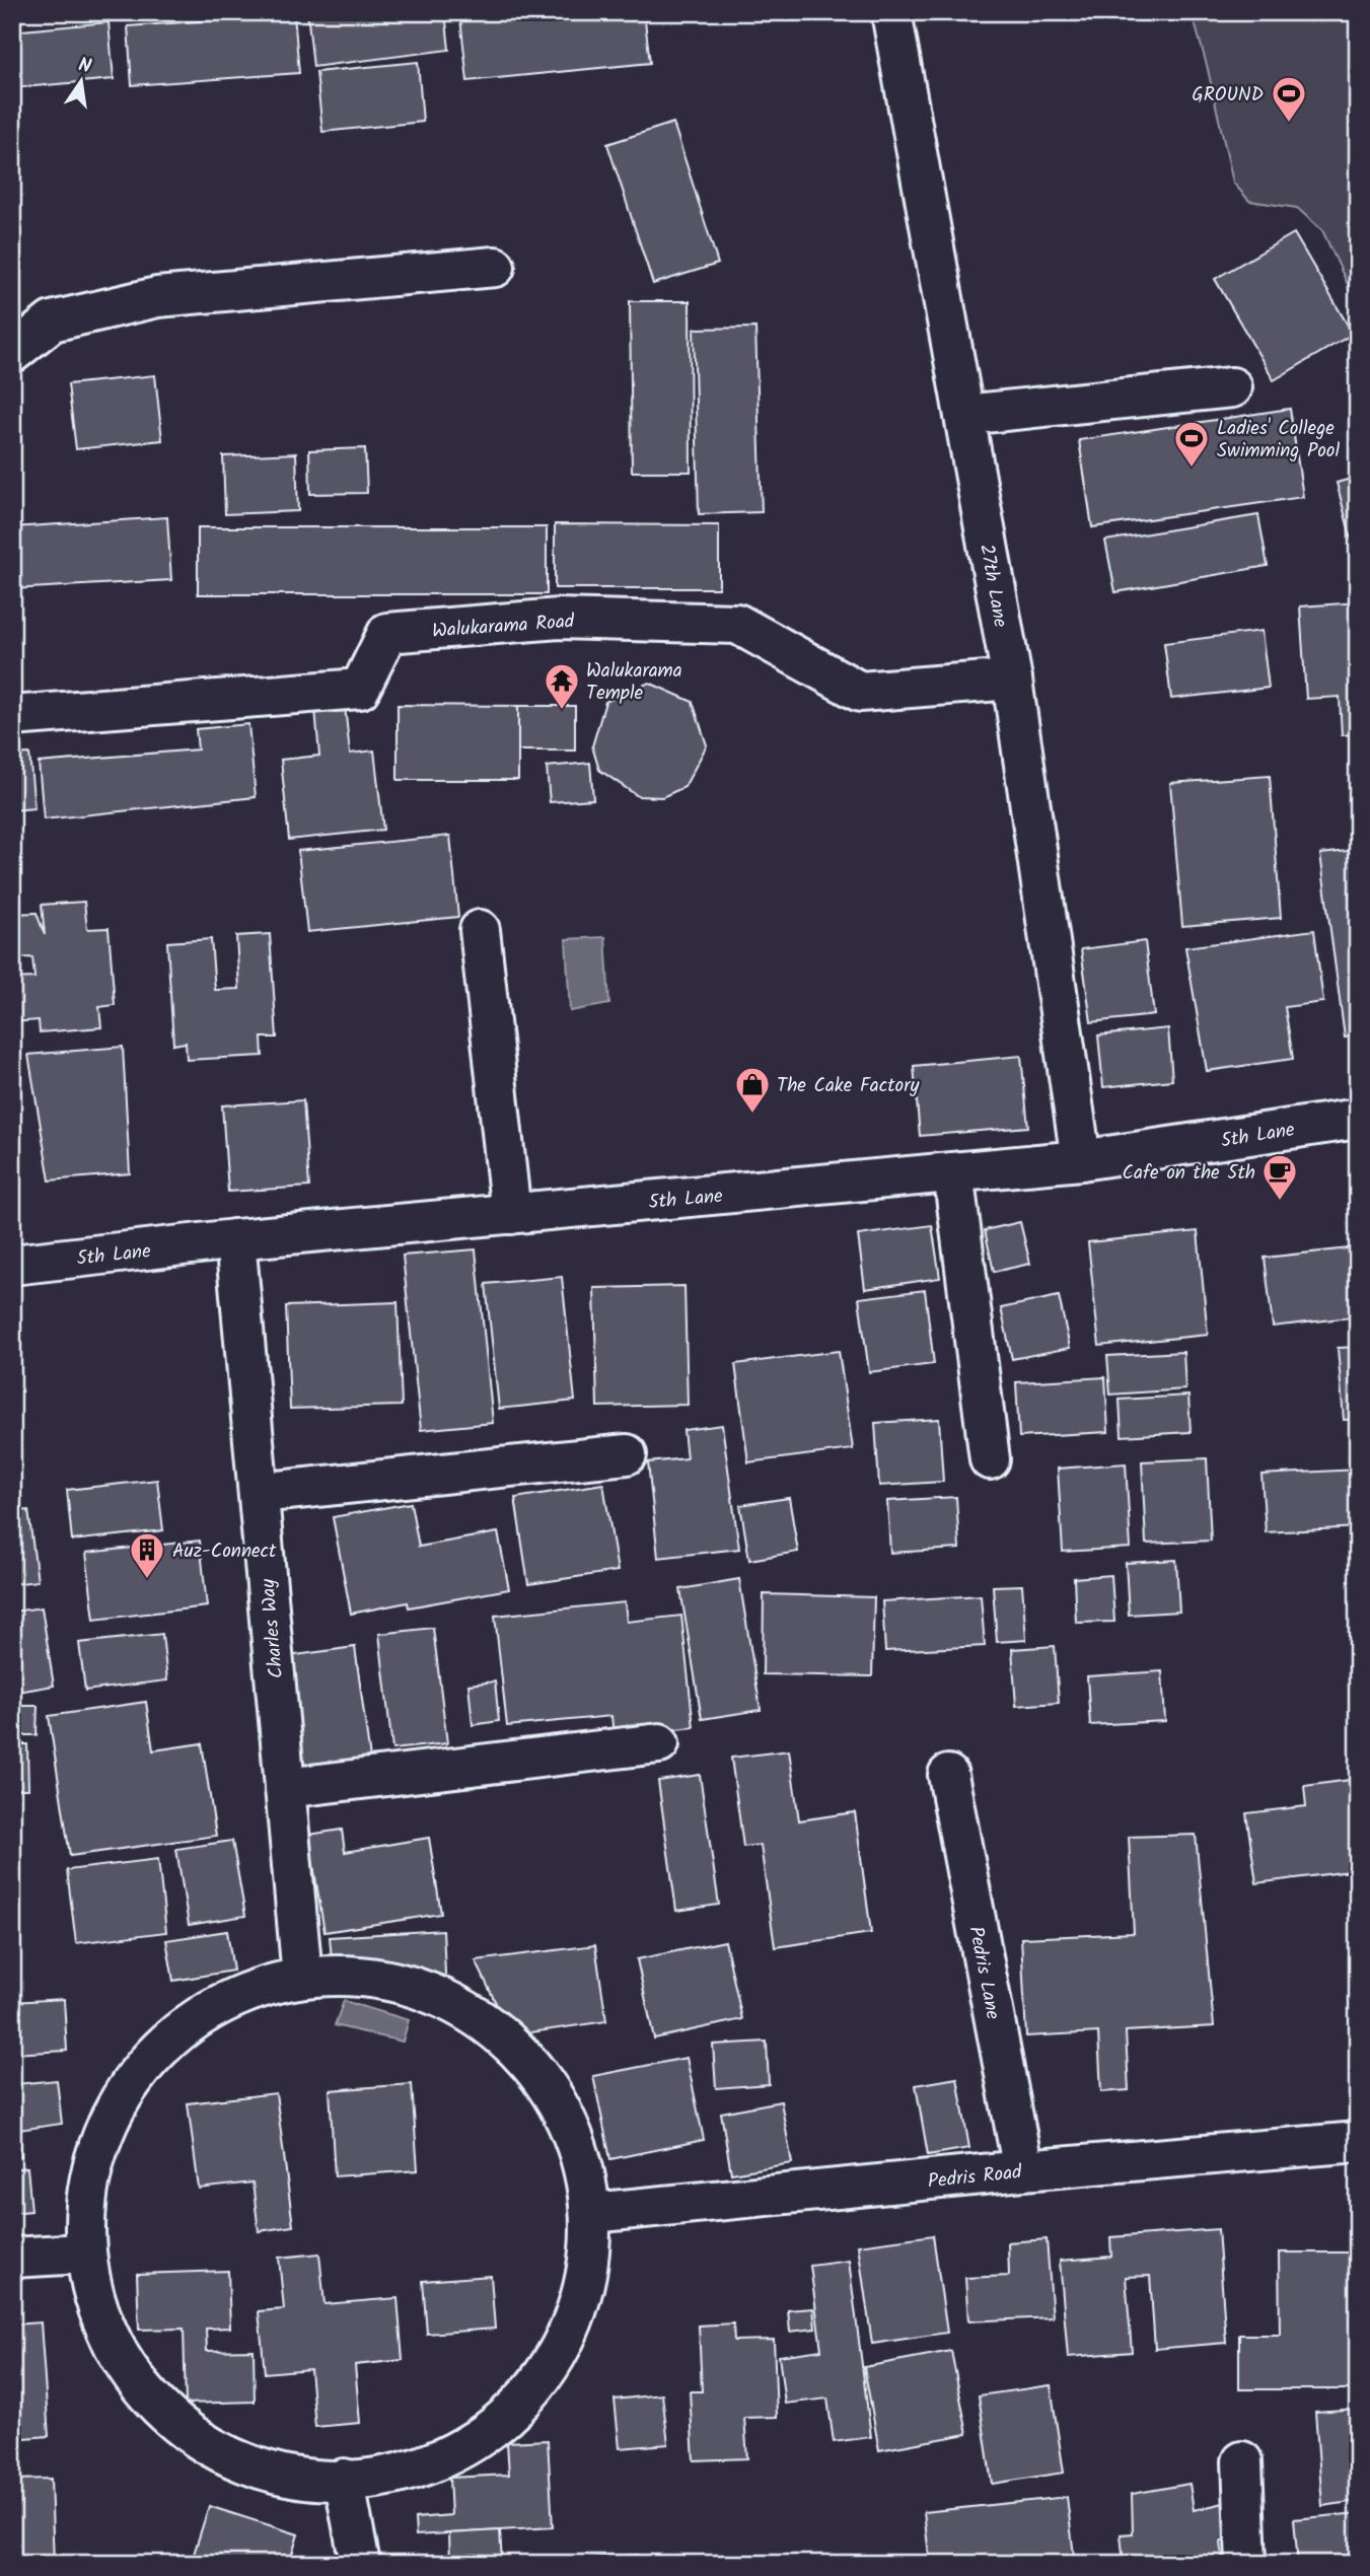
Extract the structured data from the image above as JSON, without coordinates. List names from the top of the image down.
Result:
{
  "streets": {
    "street": [
      "27th Lane",
      "Walukarama Road",
      "5th Lane",
      "Charles Way",
      "Pedris Lane",
      "Pedris Road"
    ]
  },
  "crossings": [
    ["27th Lane", "Walukarama Road"],
    ["27th Lane", "5th Lane"],
    ["5th Lane", "Charles Way"],
    ["Pedris Lane", "Pedris Road"]
  ],
  "places": {
    "sports": ["GROUND", "Ladies' College Swimming Pool"],
    "temple": ["Walukarama Temple"],
    "shop": ["The Cake Factory"],
    "cafe": ["Cafe on the 5th"],
    "building": ["Auz-Connect"]
  },
  "north": "top"
}
